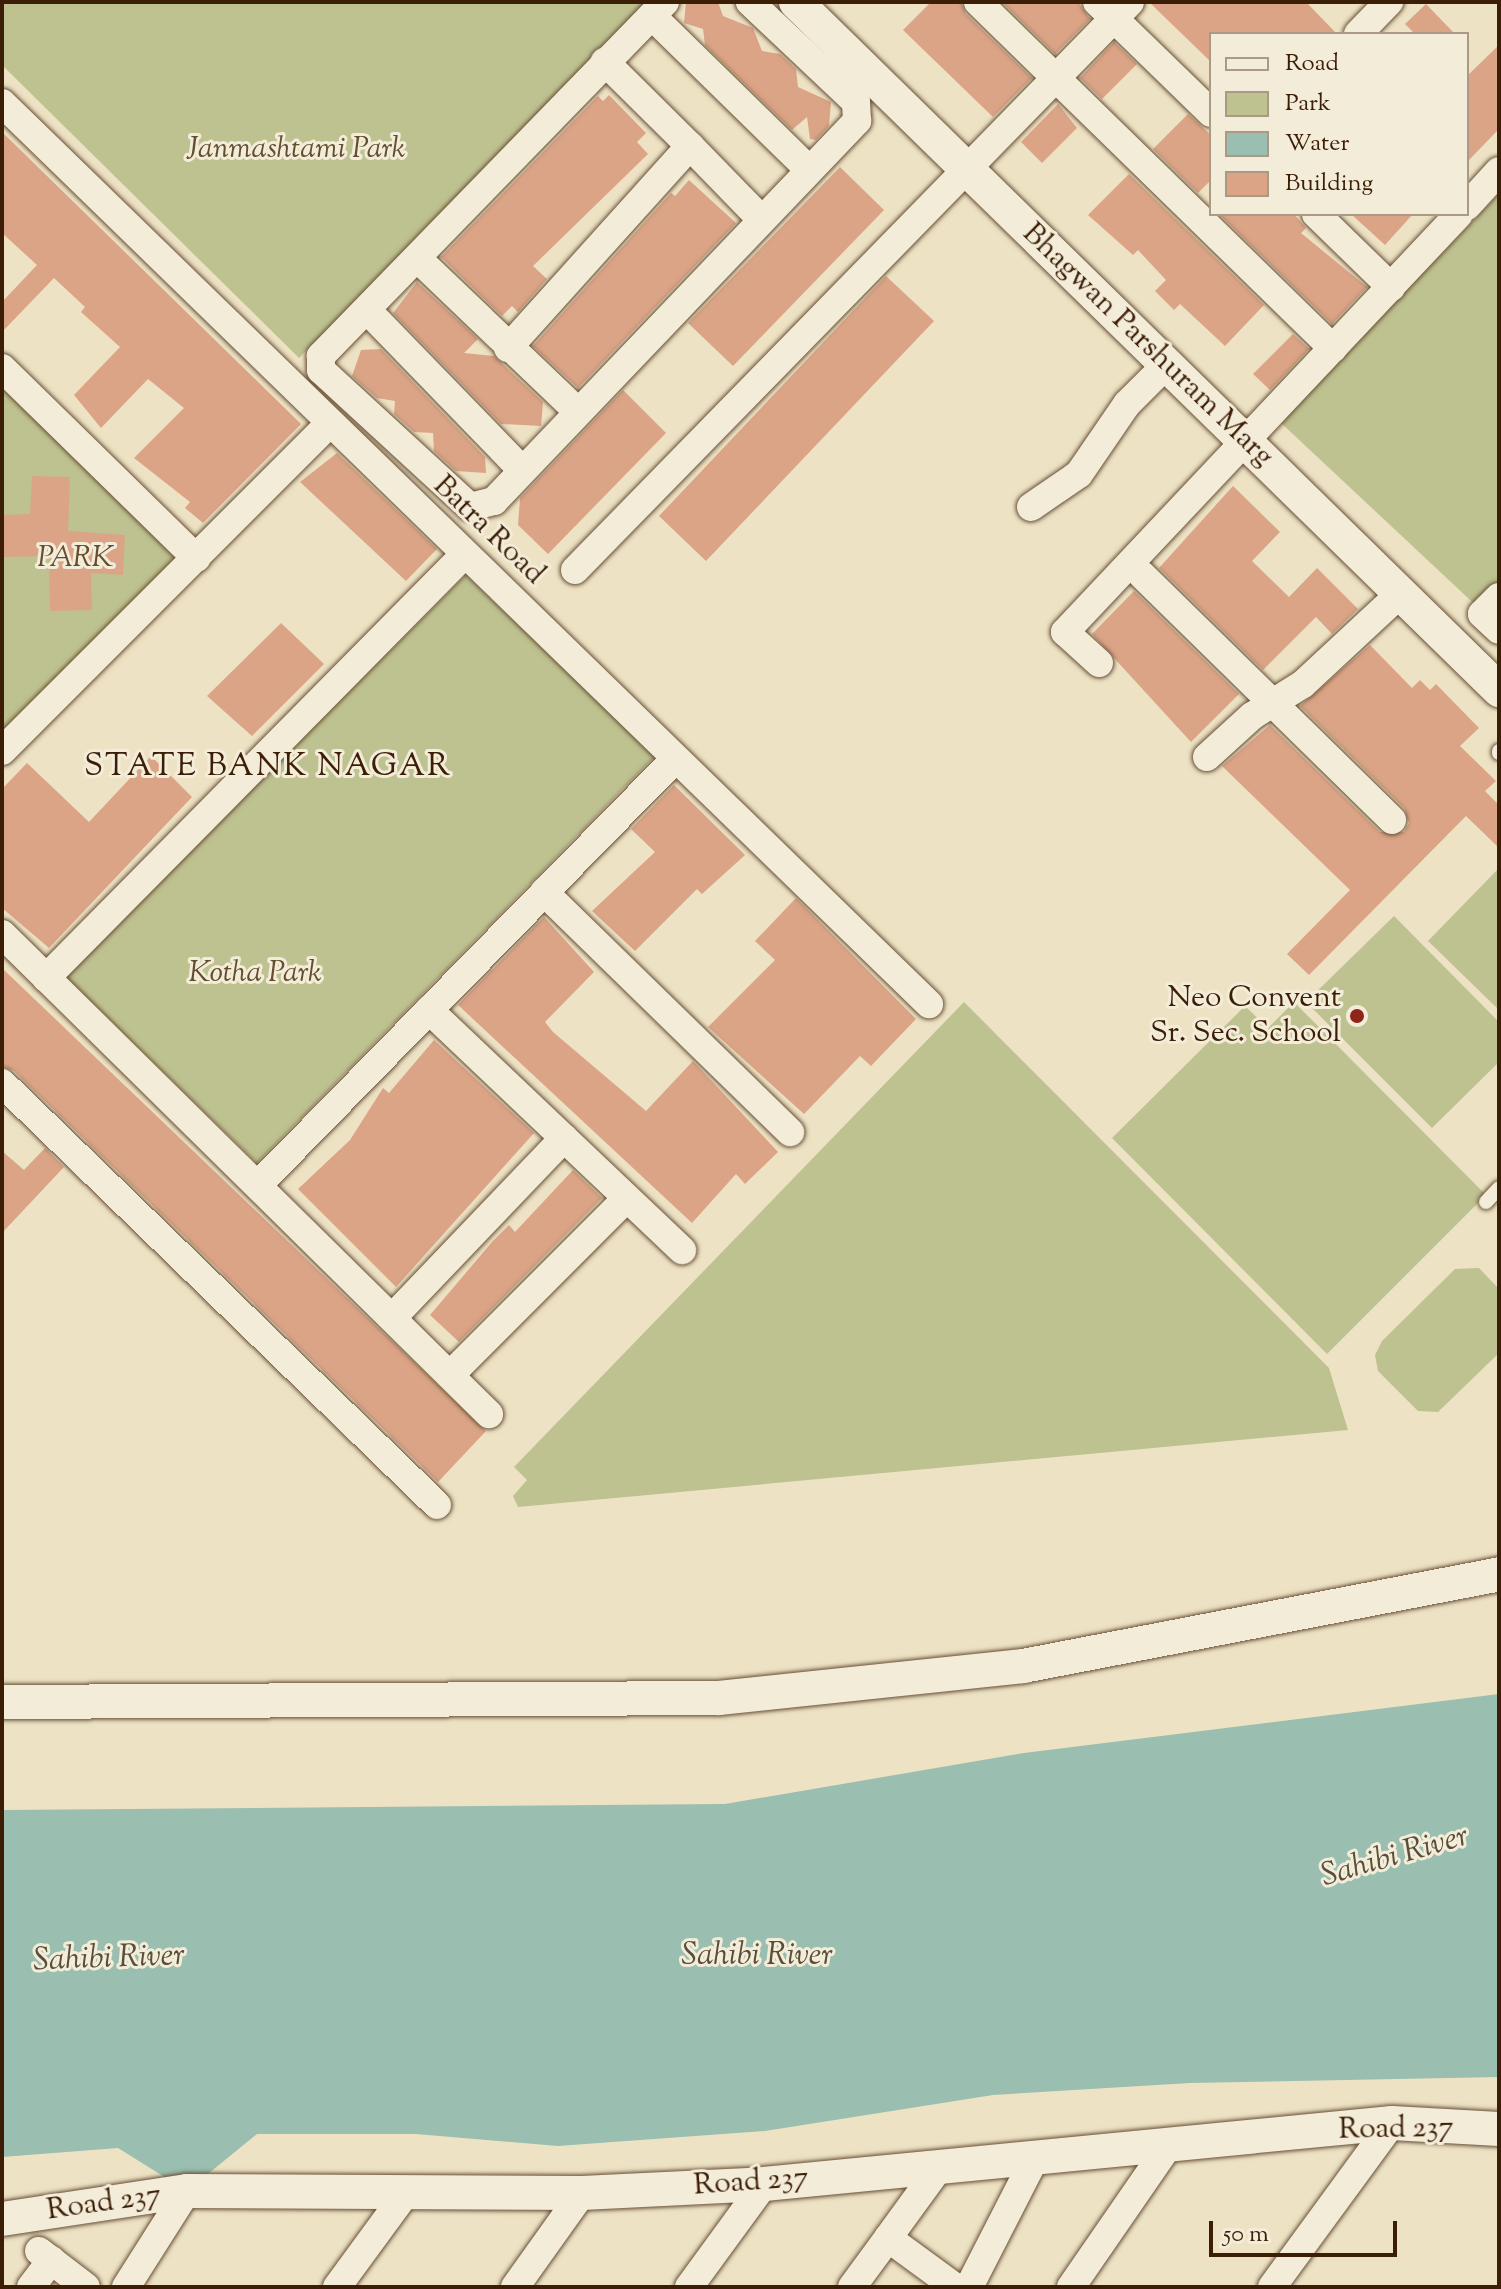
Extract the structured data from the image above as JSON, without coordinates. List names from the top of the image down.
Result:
{
  "streets": {
    "street": ["Bhagwan Parshuram Marg", "Batra Road", "Road 237"]
  },
  "districts": ["STATE BANK NAGAR"],
  "water": ["Sahibi River"],
  "parks": ["Janmashtami Park", "PARK", "Kotha Park"],
  "places": ["Neo Convent Sr. Sec. School"],
  "legend": [
    "Road",
    "Park",
    "Water",
    "Building"
  ],
  "scale_bar": "50 m"
}
